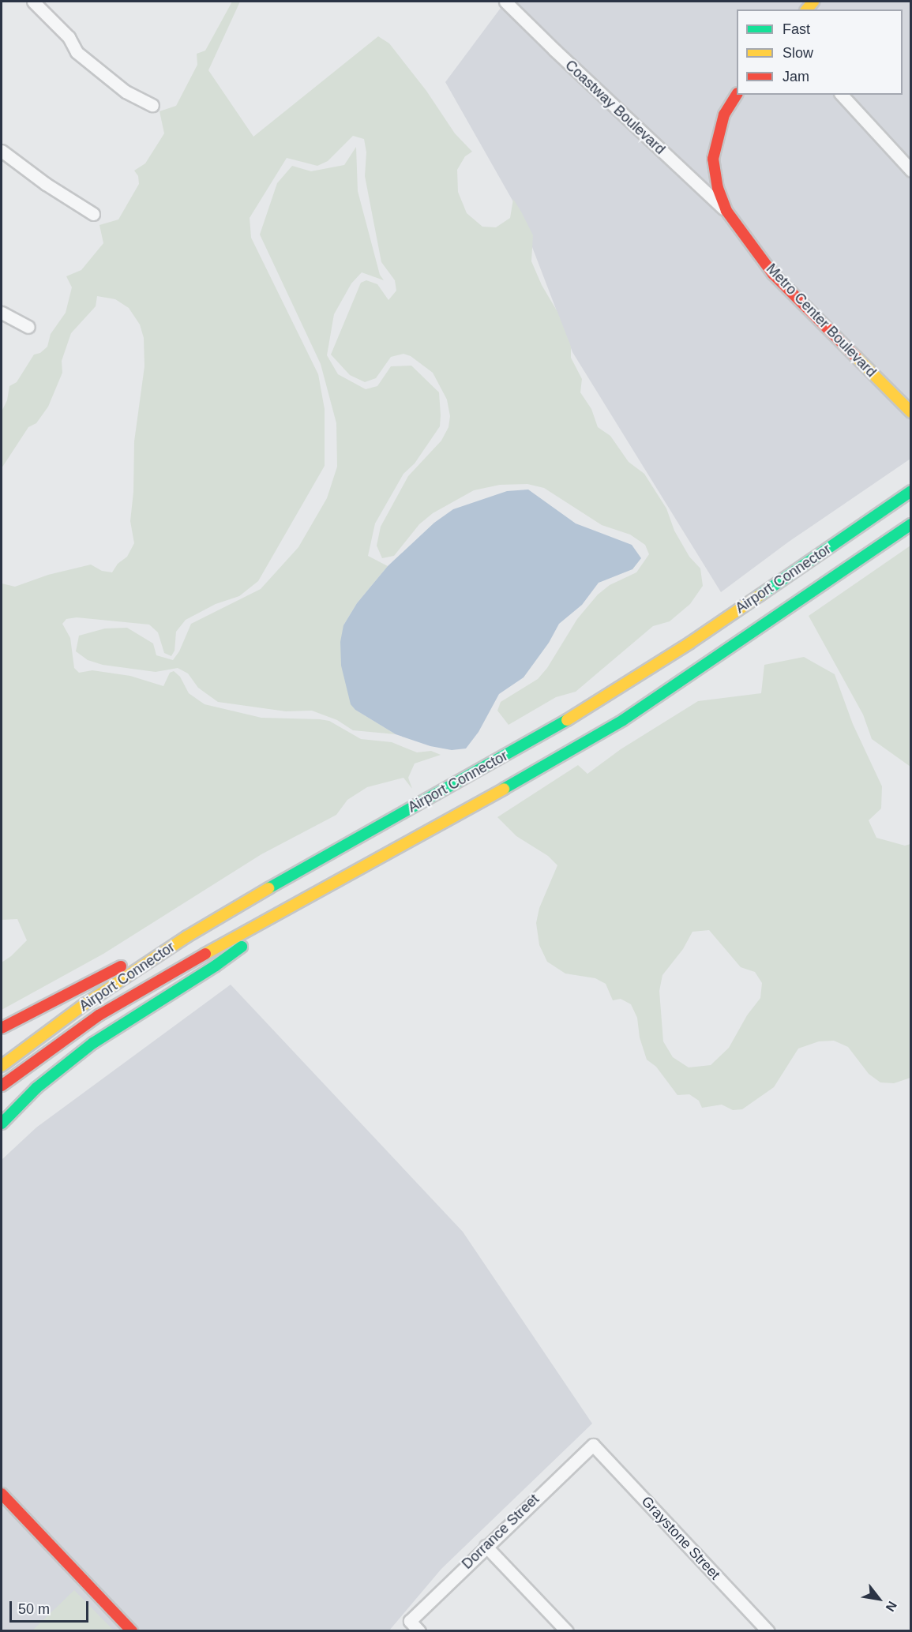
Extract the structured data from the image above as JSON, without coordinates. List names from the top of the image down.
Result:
{
  "streets": {
    "main road": ["Metro Center Boulevard", "Airport Connector"],
    "street": ["Coastway Boulevard", "Dorrance Street", "Graystone Street"]
  },
  "crossings": [
    ["Coastway Boulevard", "Metro Center Boulevard"],
    ["Dorrance Street", "Graystone Street"]
  ],
  "legend": ["Fast", "Slow", "Jam"],
  "scale_bar": "50 m",
  "north": "bottom right"
}
